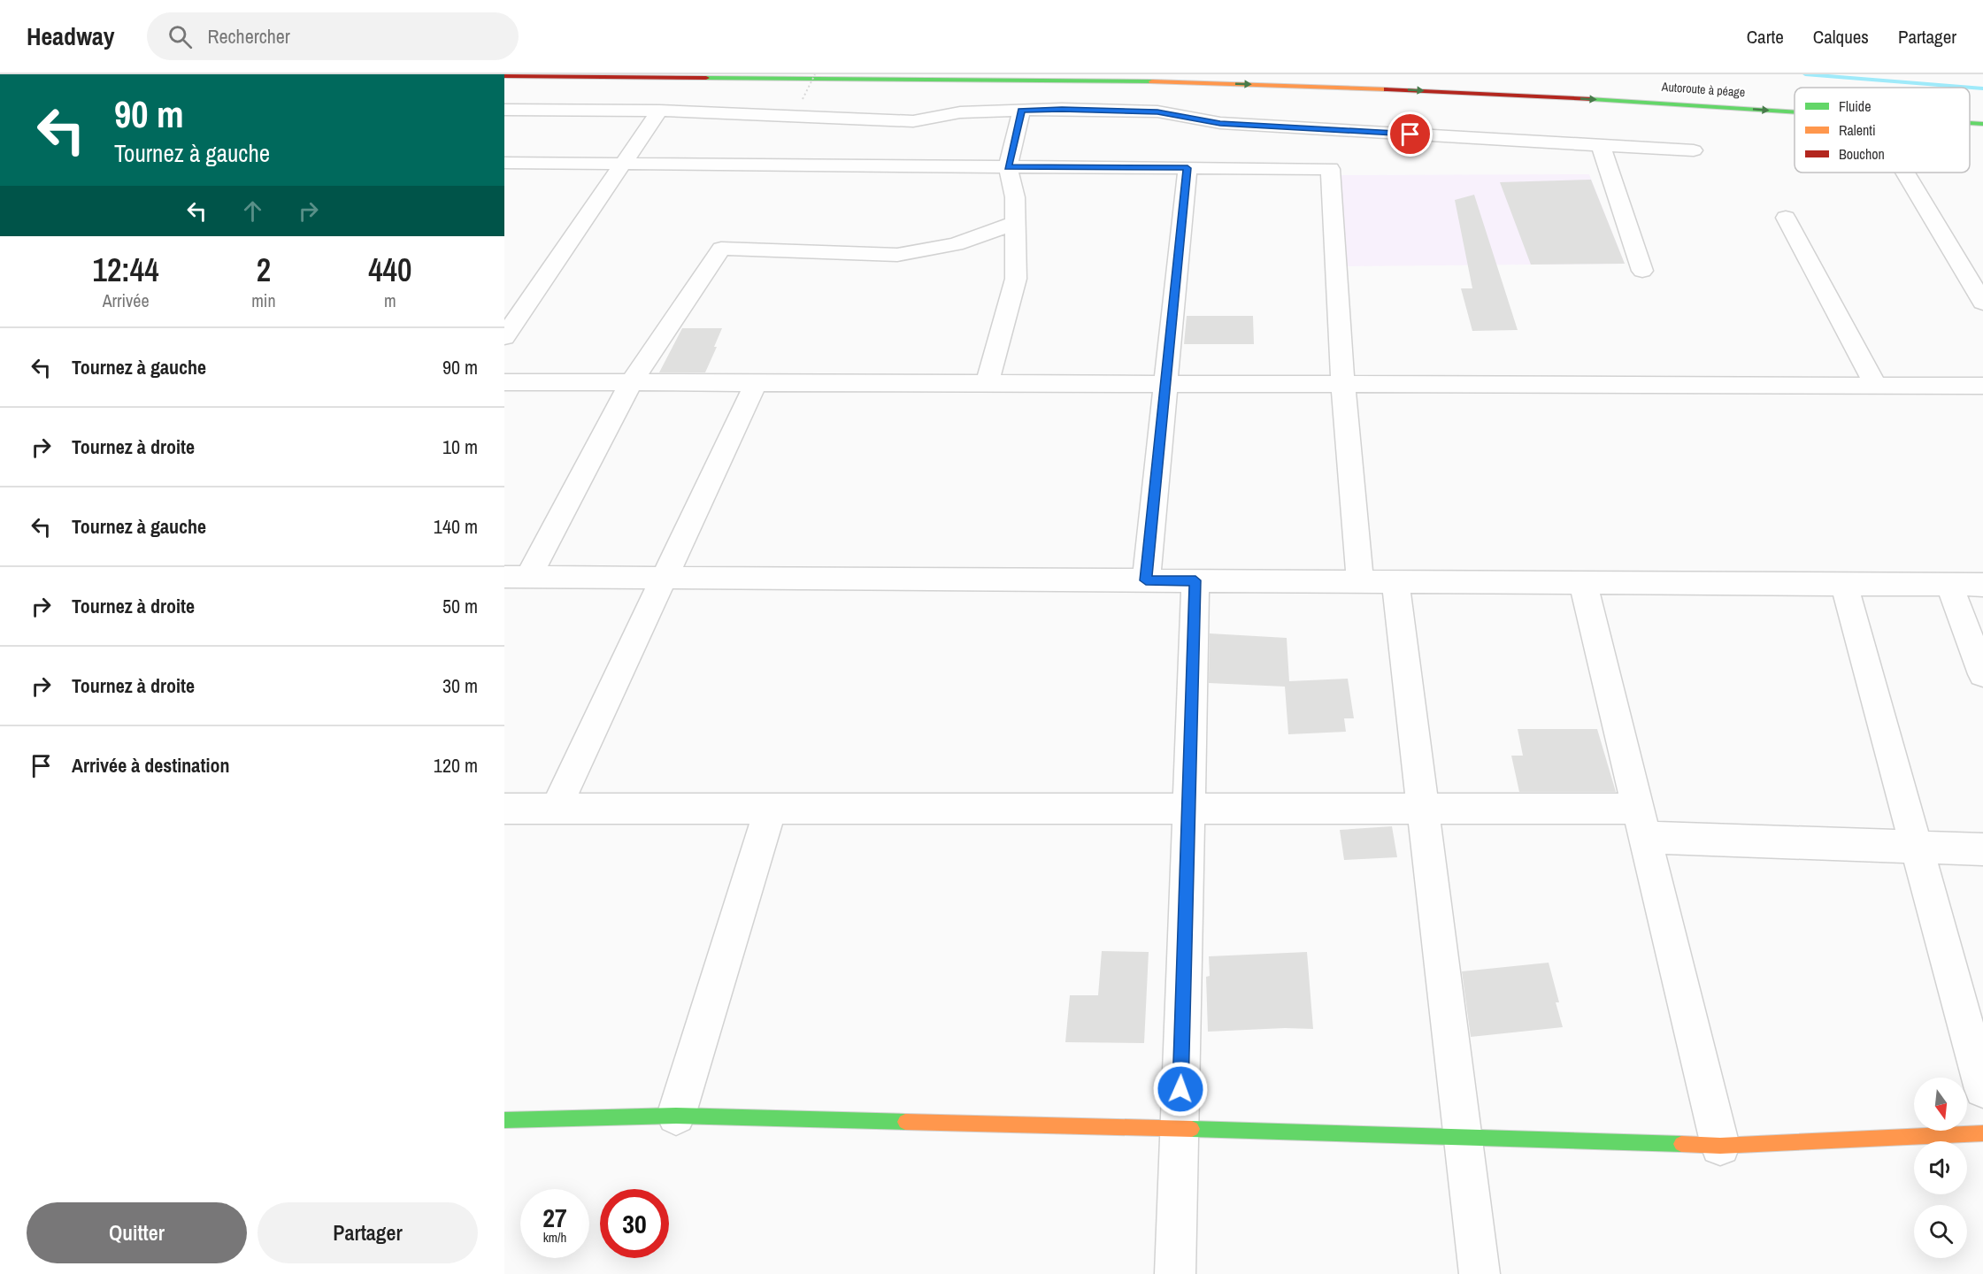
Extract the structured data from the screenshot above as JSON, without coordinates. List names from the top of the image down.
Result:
{
  "legend": ["Fluide", "Ralenti", "Bouchon"],
  "north": "bottom",
  "page": {
    "header": "Headway",
    "search": "Rechercher",
    "nav": ["Carte", "Calques", "Partager"],
    "turn": ["90 m", "Tournez à gauche"],
    "eta": [
      "12:44",
      "Arrivée",
      "2",
      "min",
      "440",
      "m"
    ],
    "list": [
      {
        "name": "Tournez à gauche",
        "value": "90 m"
      },
      {
        "name": "Tournez à droite",
        "value": "10 m"
      },
      {
        "name": "Tournez à gauche",
        "value": "140 m"
      },
      {
        "name": "Tournez à droite",
        "value": "50 m"
      },
      {
        "name": "Tournez à droite",
        "value": "30 m"
      },
      {
        "name": "Arrivée à destination",
        "value": "120 m"
      }
    ],
    "speed": "27 km/h",
    "limit": "30",
    "buttons": ["Quitter", "Partager"]
  }
}
